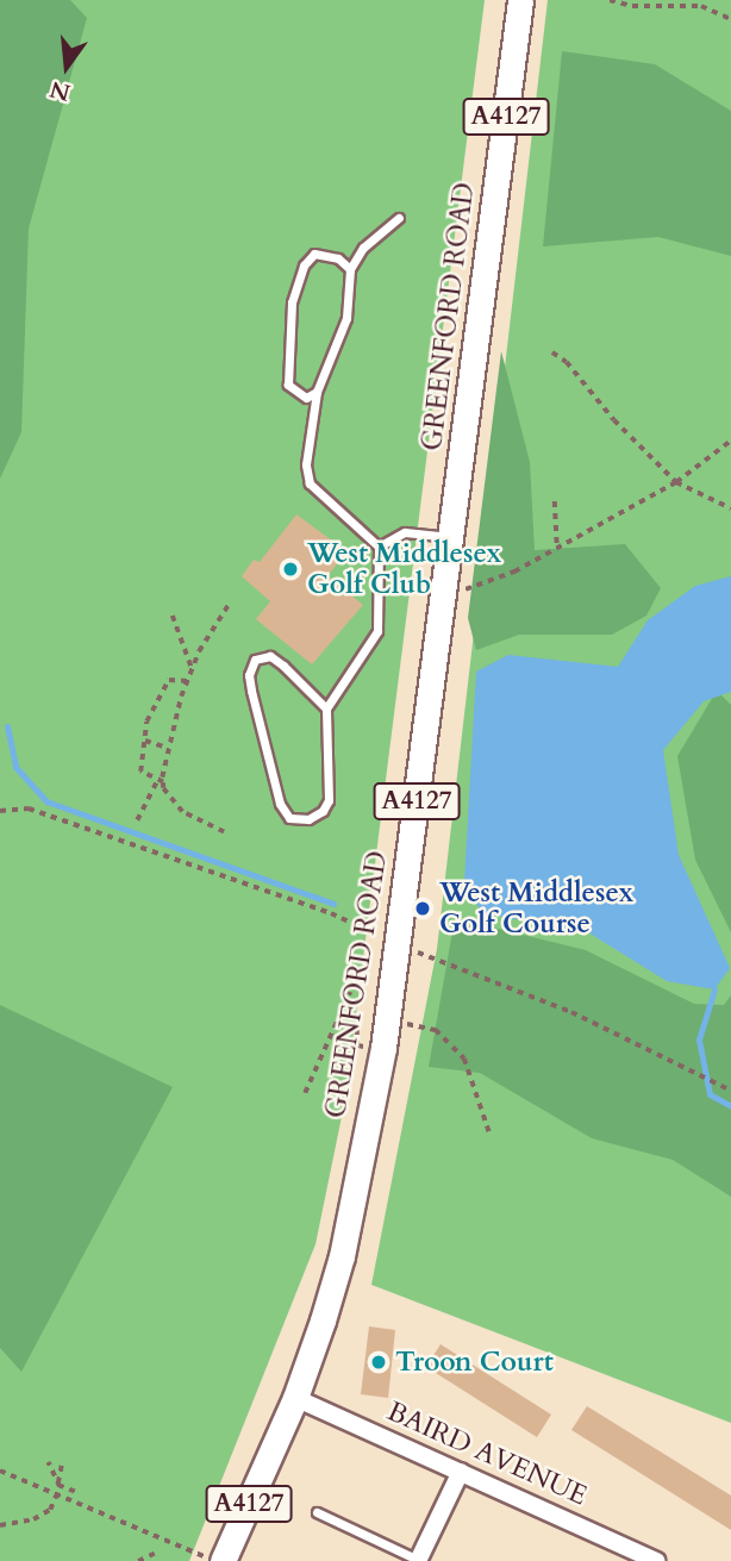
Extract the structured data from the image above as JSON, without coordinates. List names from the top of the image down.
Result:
{
  "streets": {
    "main road": ["A4127", "GREENFORD ROAD"],
    "street": ["BAIRD AVENUE"]
  },
  "crossings": [
    ["GREENFORD ROAD", "BAIRD AVENUE"]
  ],
  "places": ["West Middlesex Golf Club", "West Middlesex Golf Course", "Troon Court"],
  "north": "bottom"
}
